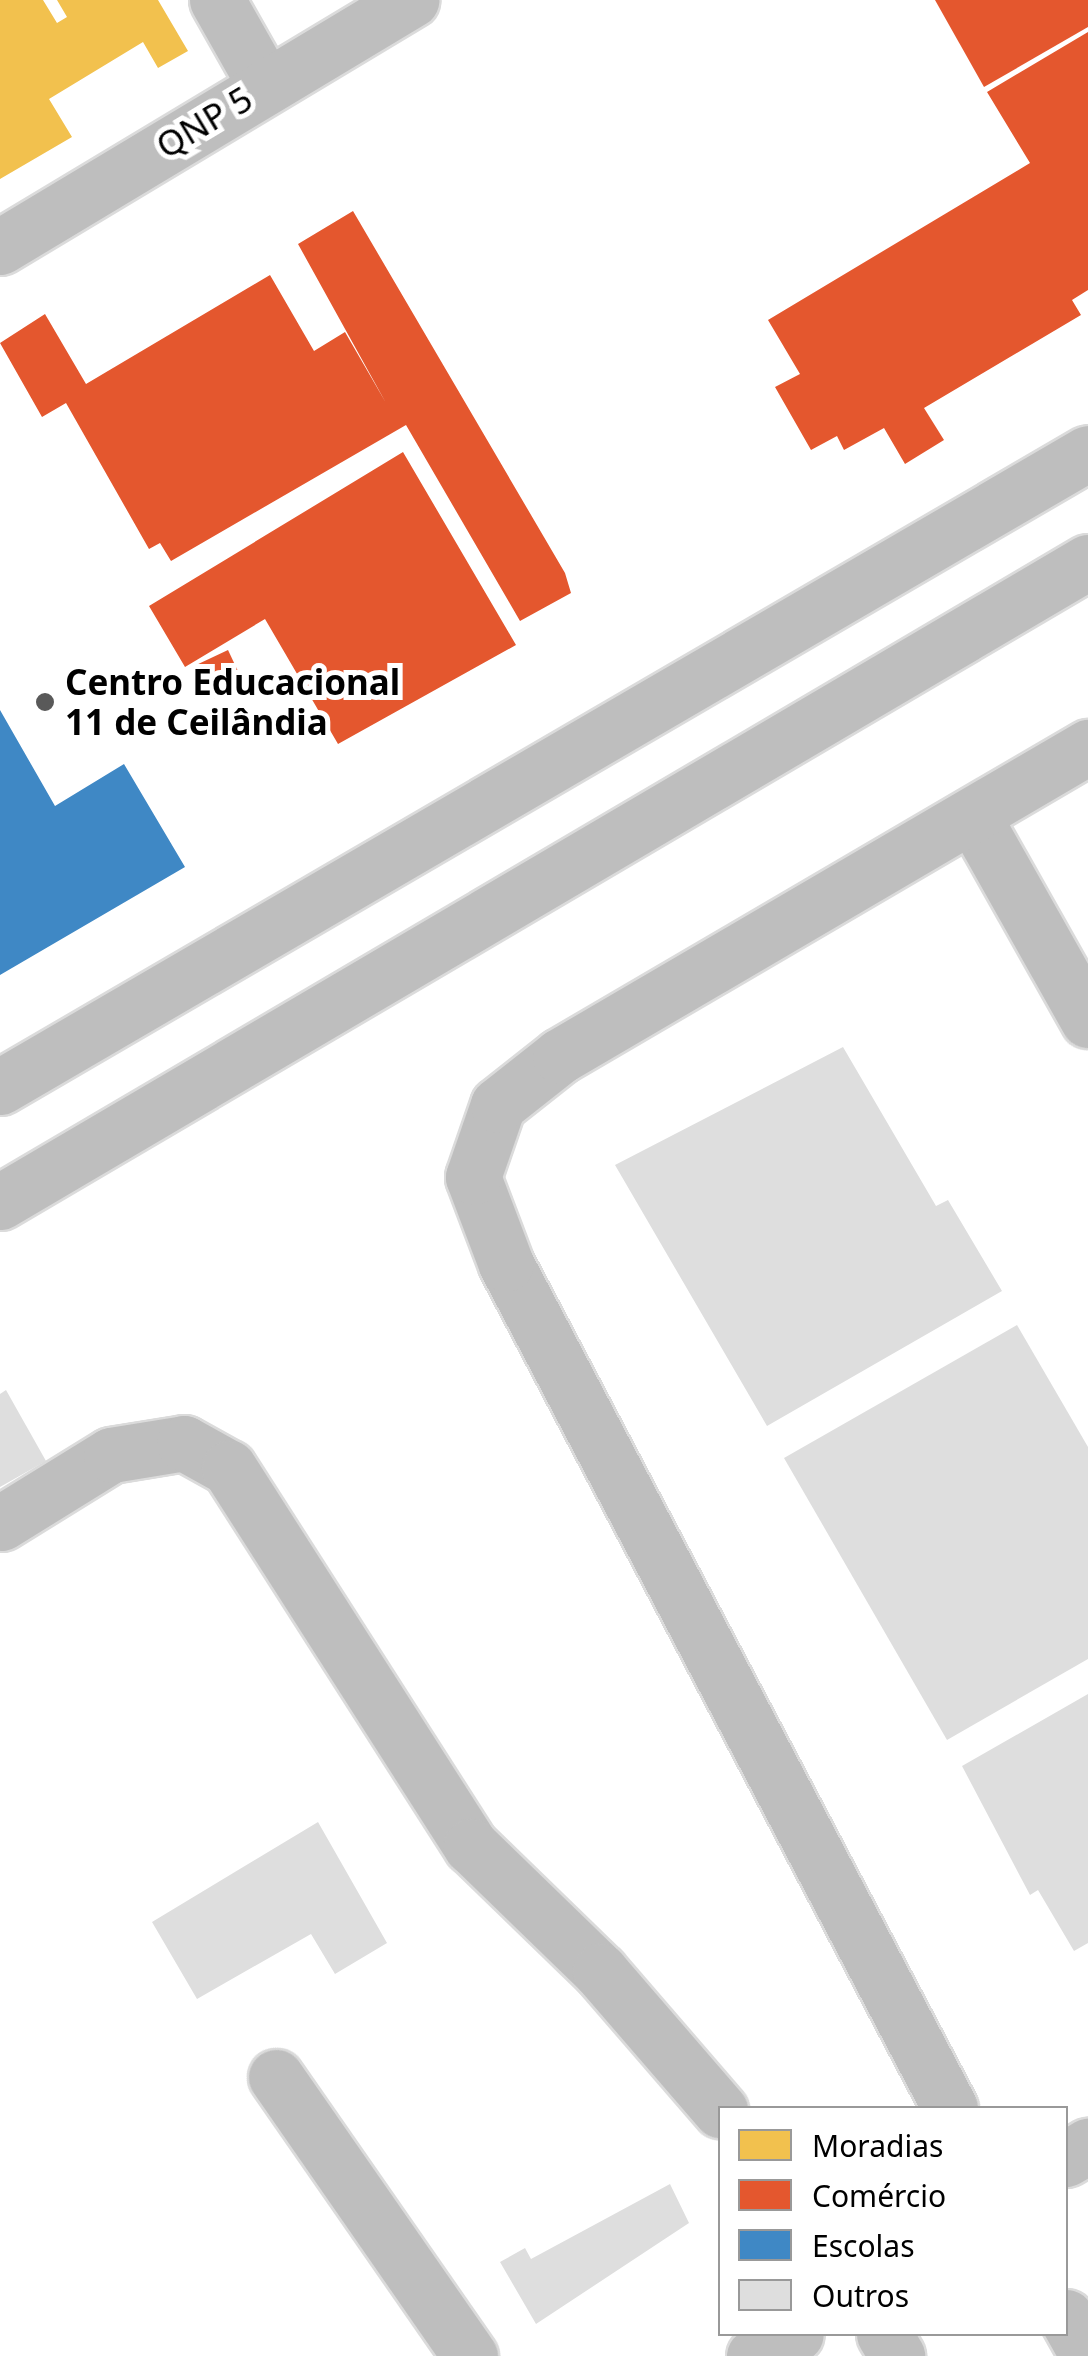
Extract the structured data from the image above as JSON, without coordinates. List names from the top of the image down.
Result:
{
  "streets": {
    "main road": ["QNP 5"]
  },
  "places": ["Centro Educacional 11 de Ceilândia"],
  "legend": [
    "Moradias",
    "Comércio",
    "Escolas",
    "Outros"
  ]
}
